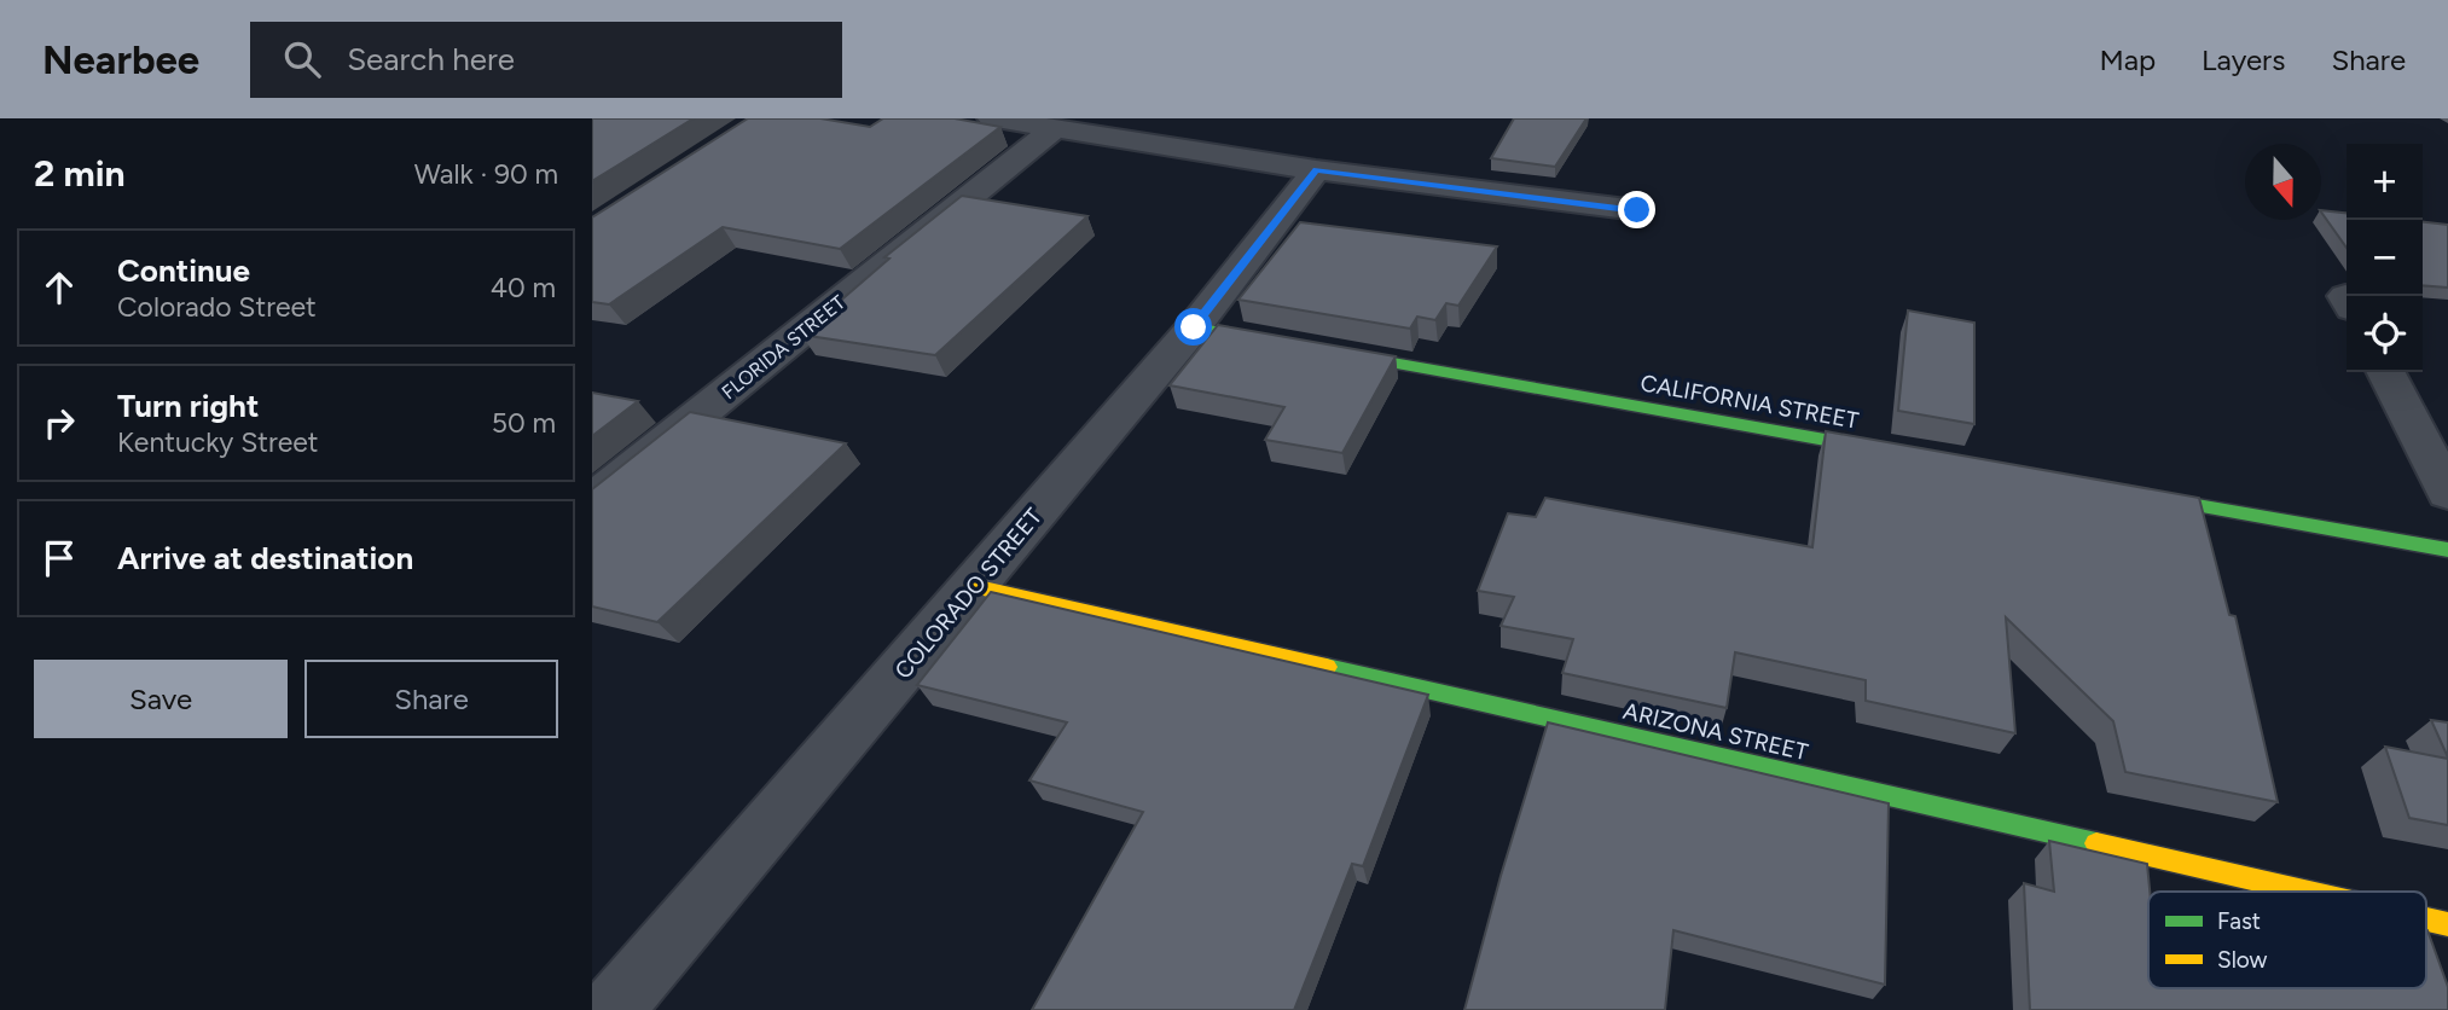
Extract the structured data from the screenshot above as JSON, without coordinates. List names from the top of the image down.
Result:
{
  "streets": {
    "street": [
      "FLORIDA STREET",
      "CALIFORNIA STREET",
      "COLORADO STREET",
      "ARIZONA STREET"
    ]
  },
  "crossings": [
    ["CALIFORNIA STREET", "COLORADO STREET"],
    ["COLORADO STREET", "ARIZONA STREET"]
  ],
  "legend": ["Fast", "Slow"],
  "north": "bottom",
  "page": {
    "header": "Nearbee",
    "search": "Search here",
    "nav": ["Map", "Layers", "Share"],
    "heading": ["2 min", "Walk · 90 m"],
    "map_buttons": ["+", "−"],
    "list": [
      ["Continue", "Colorado Street", "40 m"],
      ["Turn right", "Kentucky Street", "50 m"],
      "Arrive at destination"
    ],
    "buttons": ["Save", "Share"]
  }
}
